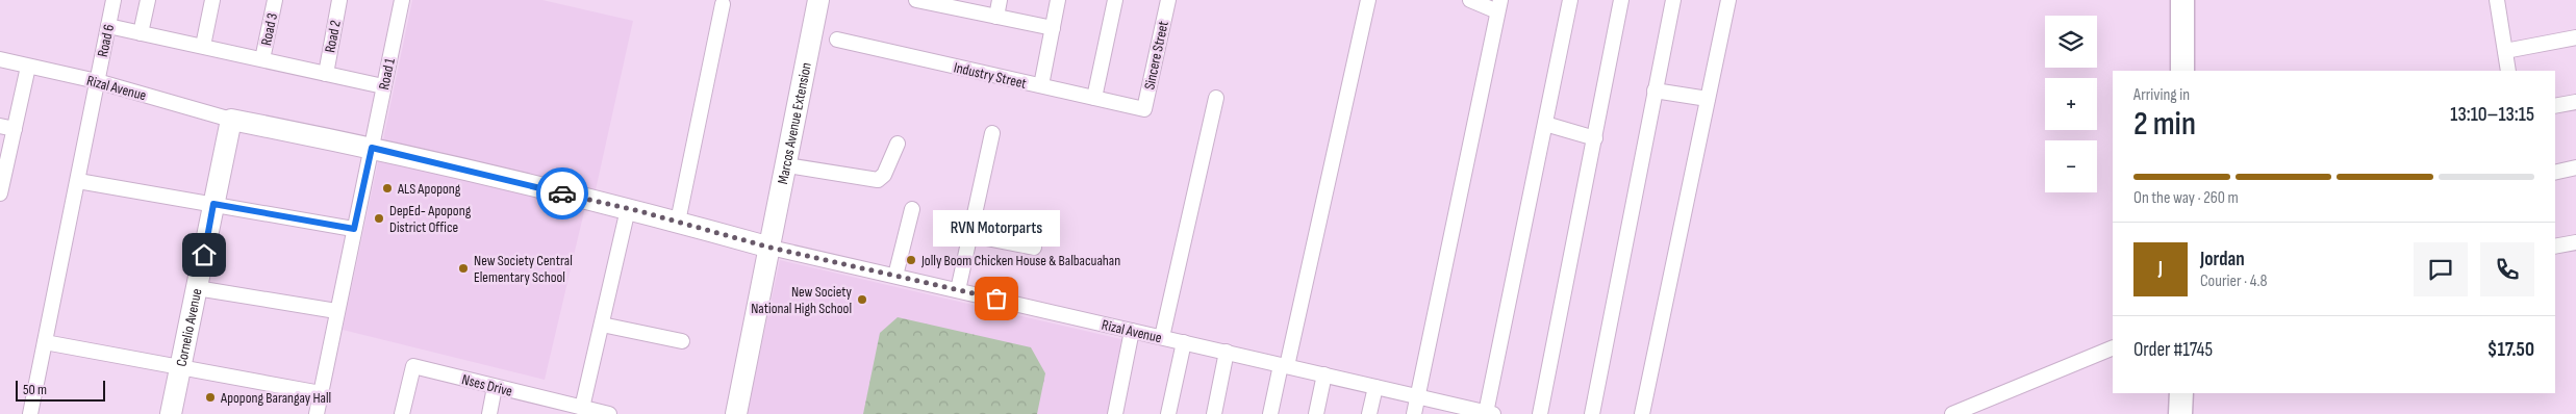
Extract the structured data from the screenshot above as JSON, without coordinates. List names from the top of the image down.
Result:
{
  "streets": {
    "street": [
      "Road 3",
      "Road 2",
      "Road 6",
      "Sincere Street",
      "Road 1",
      "Industry Street",
      "Rizal Avenue",
      "Marcos Avenue Extension",
      "Cornelio Avenue",
      "Nses Drive"
    ]
  },
  "crossings": [
    ["Road 6", "Rizal Avenue"],
    ["Sincere Street", "Industry Street"],
    ["Rizal Avenue", "Marcos Avenue Extension"],
    ["Rizal Avenue", "Cornelio Avenue"]
  ],
  "places": [
    "ALS Apopong",
    "DepEd- Apopong District Office",
    "Jolly Boom Chicken House & Balbacuahan",
    "New Society Central Elementary School",
    "RVN Motorparts",
    "New Society National High School",
    "Apopong Barangay Hall"
  ],
  "scale_bar": "50 m",
  "page": {
    "map_buttons": ["+", "−"],
    "heading": ["2 min", "Arriving in", "13:10–13:15"],
    "panel": [
      "Jordan",
      "Courier · 4.8",
      "Order #1745",
      "$17.50"
    ],
    "bar": "On the way · 260 m",
    "bubble": "RVN Motorparts",
    "round": "J",
    "scale": "50 m"
  }
}
